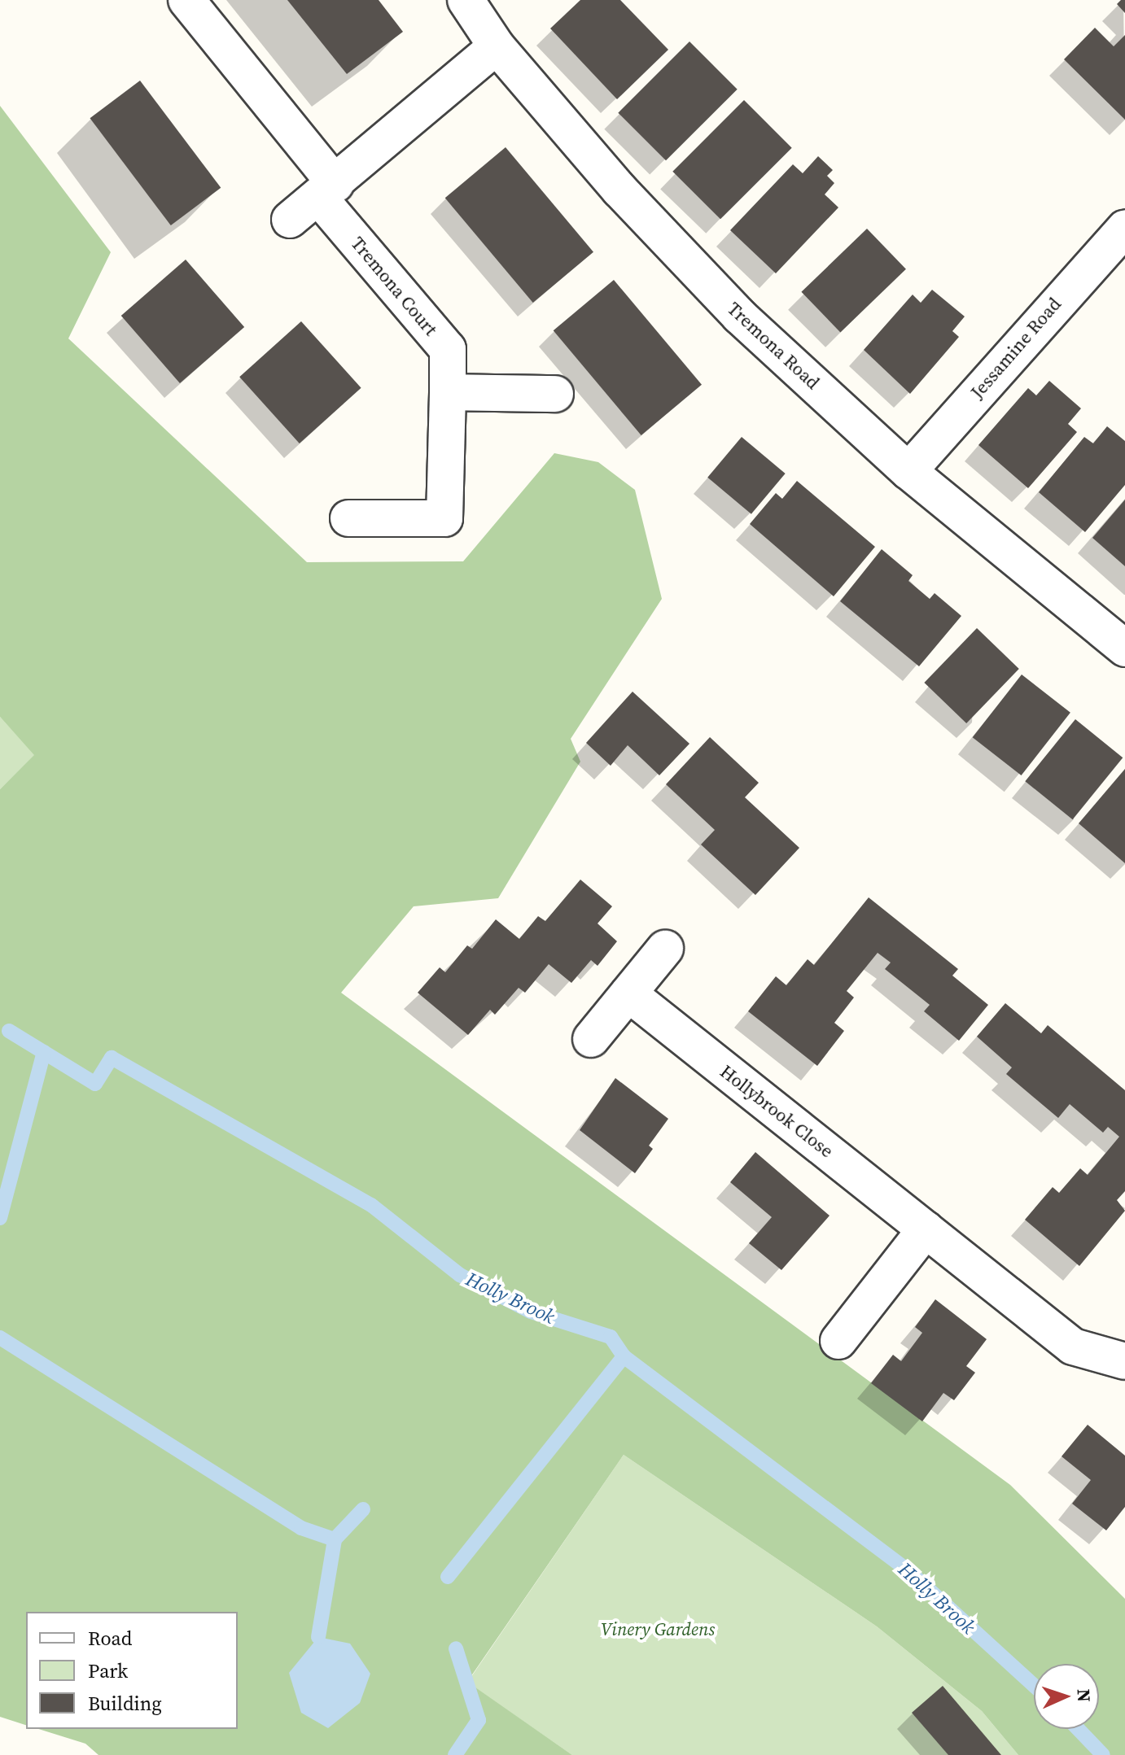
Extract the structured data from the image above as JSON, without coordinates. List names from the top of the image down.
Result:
{
  "streets": {
    "street": [
      "Tremona Court",
      "Tremona Road",
      "Jessamine Road",
      "Hollybrook Close"
    ]
  },
  "crossings": [
    ["Tremona Road", "Jessamine Road"]
  ],
  "water": ["Holly Brook"],
  "parks": ["Vinery Gardens"],
  "legend": ["Road", "Park", "Building"],
  "north": "right"
}
